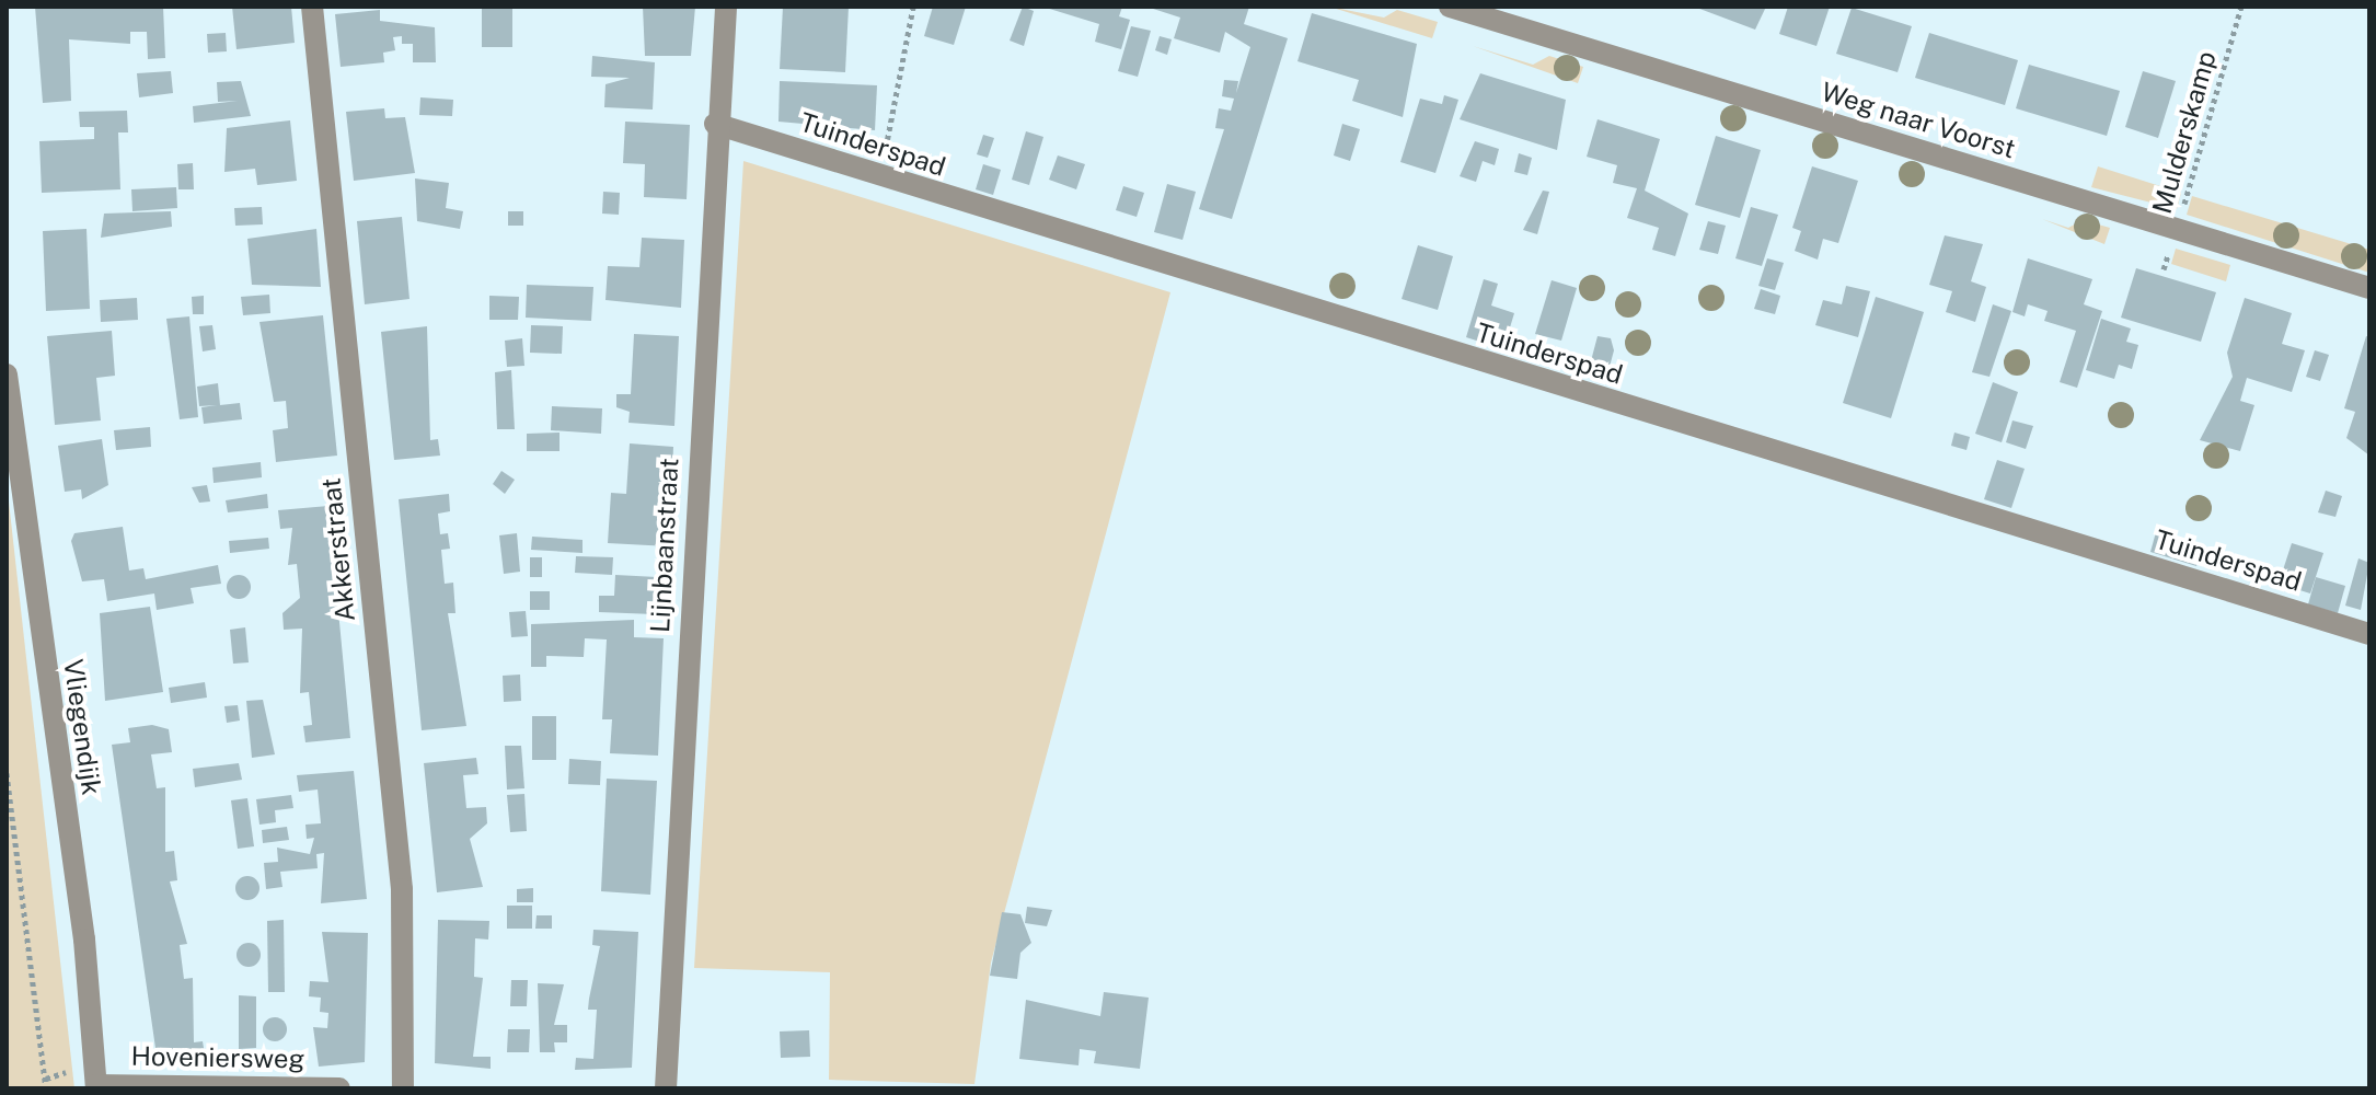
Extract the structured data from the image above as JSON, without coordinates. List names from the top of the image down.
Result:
{
  "streets": {
    "street": [
      "Weg naar Voorst",
      "Tuinderspad",
      "Lijnbaanstraat",
      "Akkerstraat",
      "Vliegendijk",
      "Hoveniersweg"
    ],
    "path": ["Mulderskamp"]
  },
  "crossings": [
    ["Weg naar Voorst", "Mulderskamp"],
    ["Tuinderspad", "Lijnbaanstraat"],
    ["Vliegendijk", "Hoveniersweg"]
  ]
}
